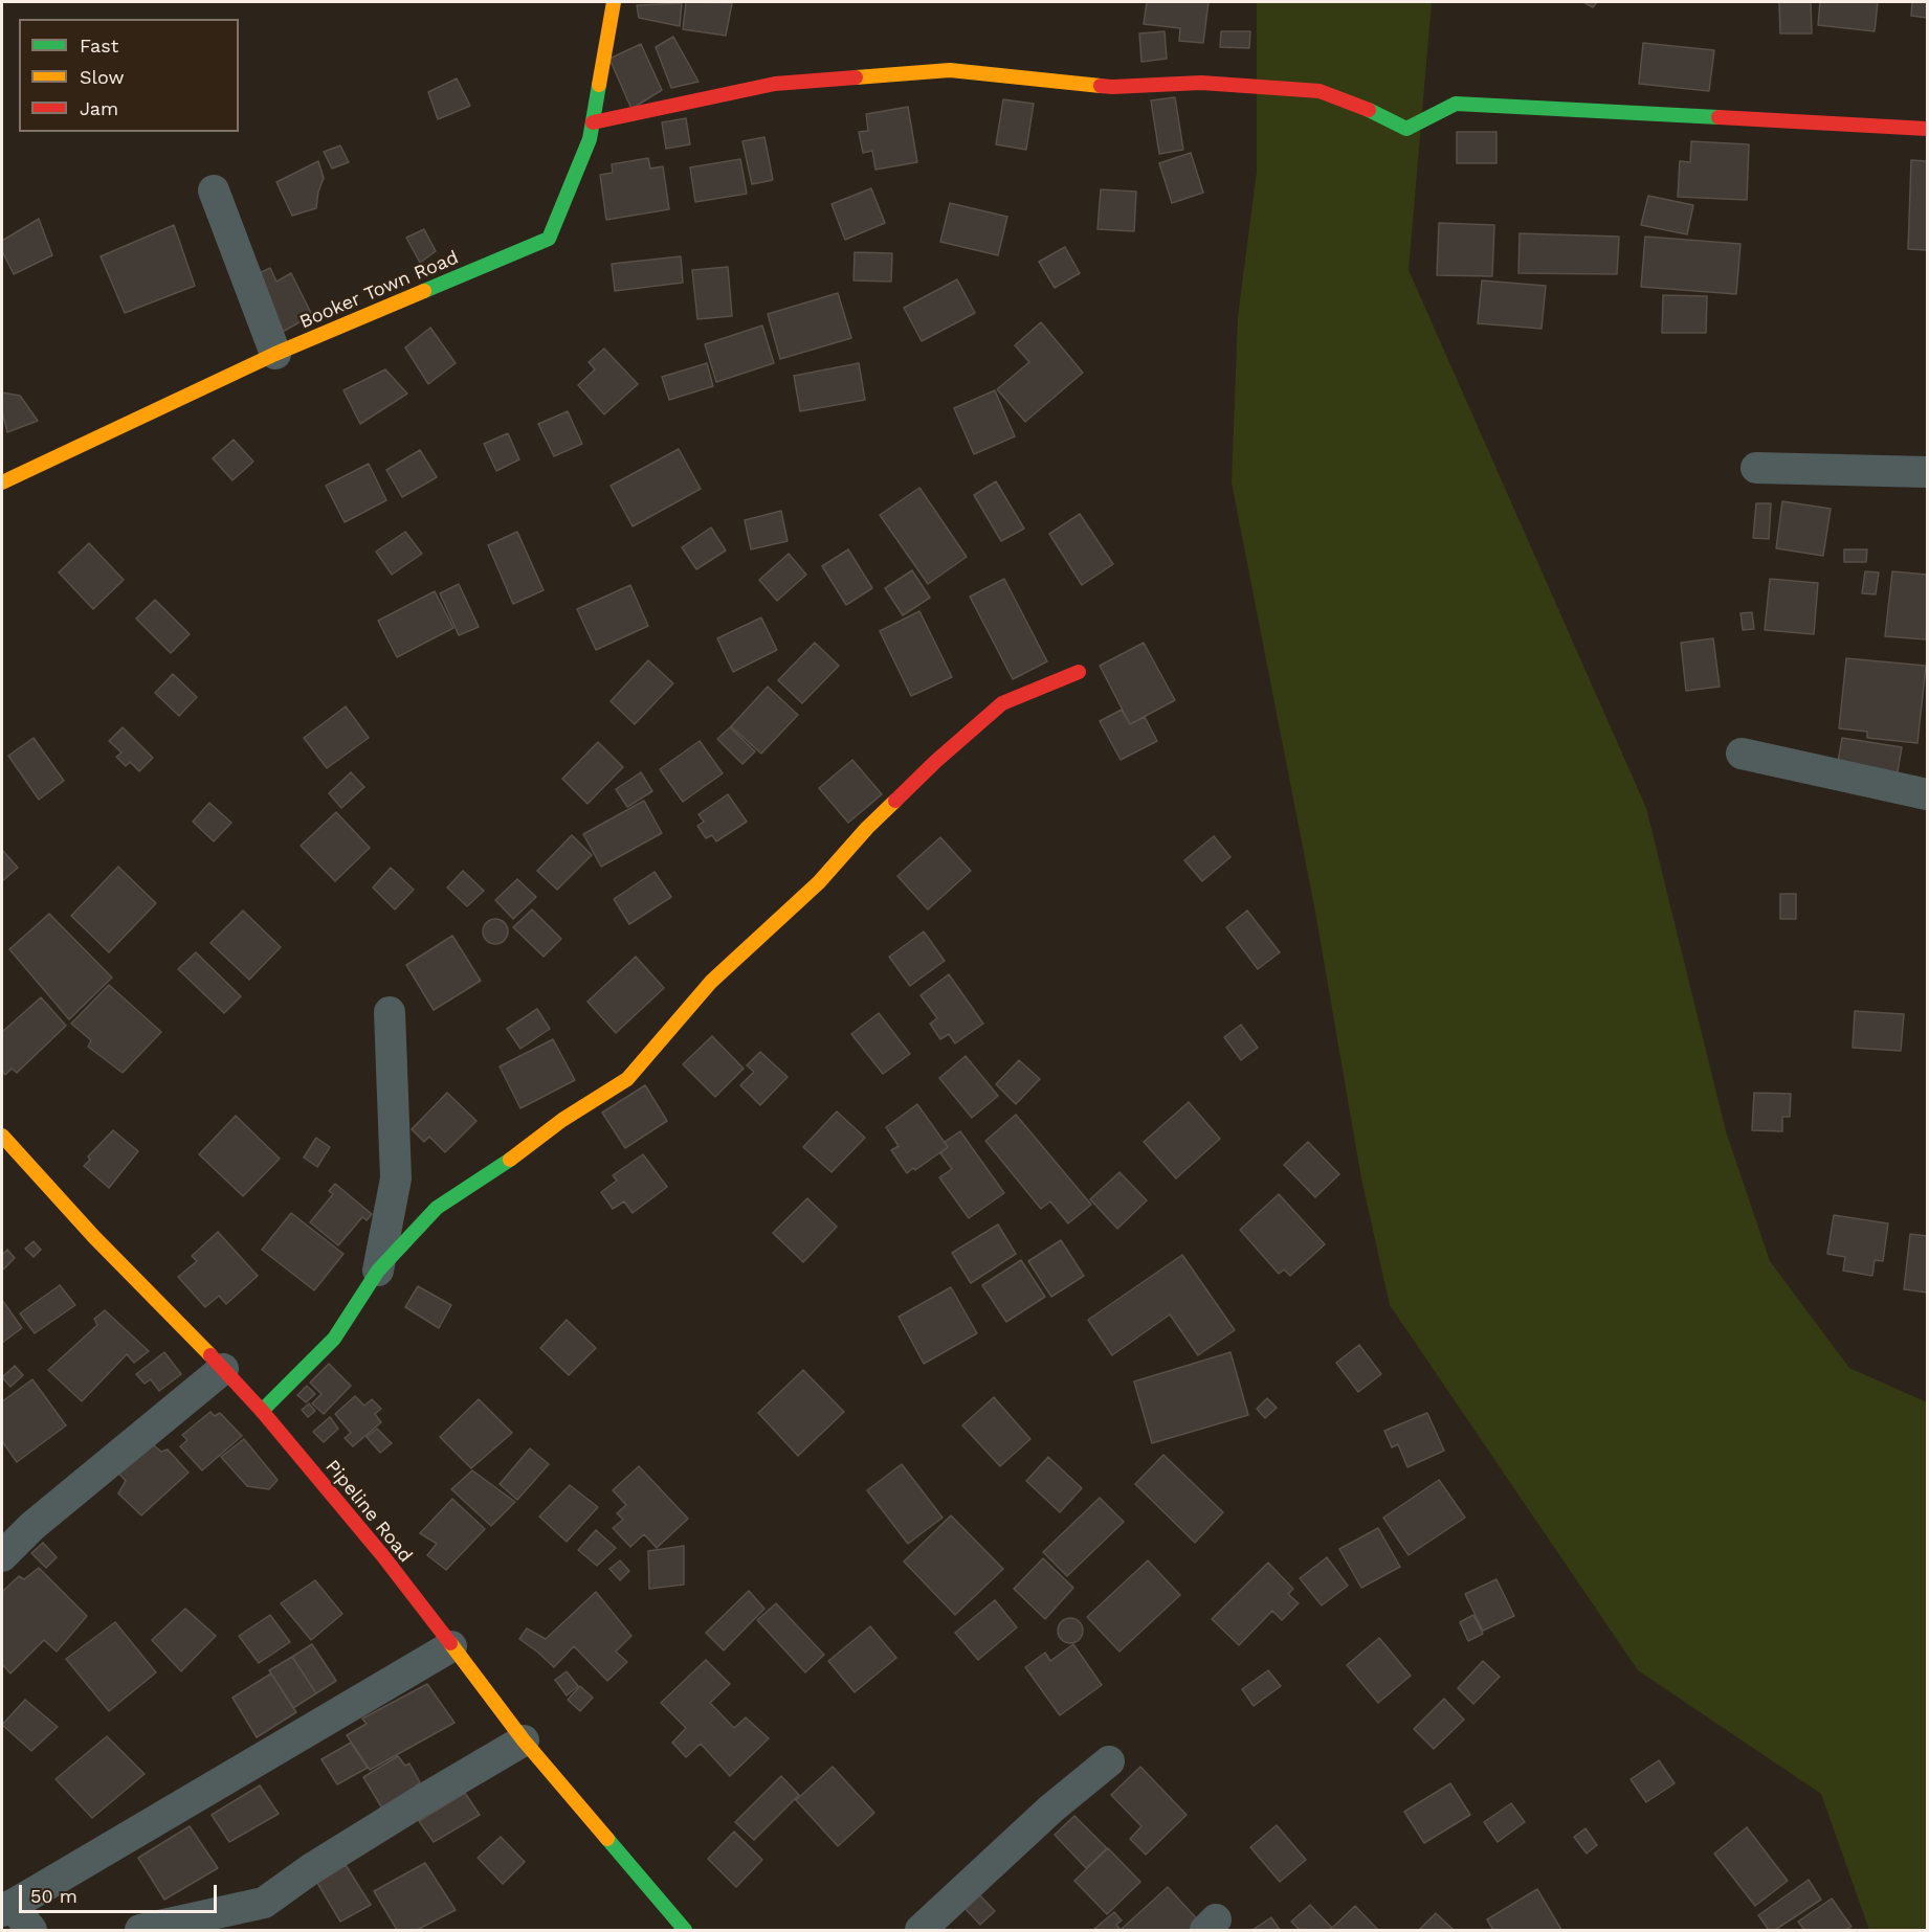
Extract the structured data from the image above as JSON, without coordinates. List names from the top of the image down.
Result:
{
  "streets": {
    "street": ["Booker Town Road", "Pipeline Road"]
  },
  "legend": ["Fast", "Slow", "Jam"],
  "scale_bar": "50 m"
}
